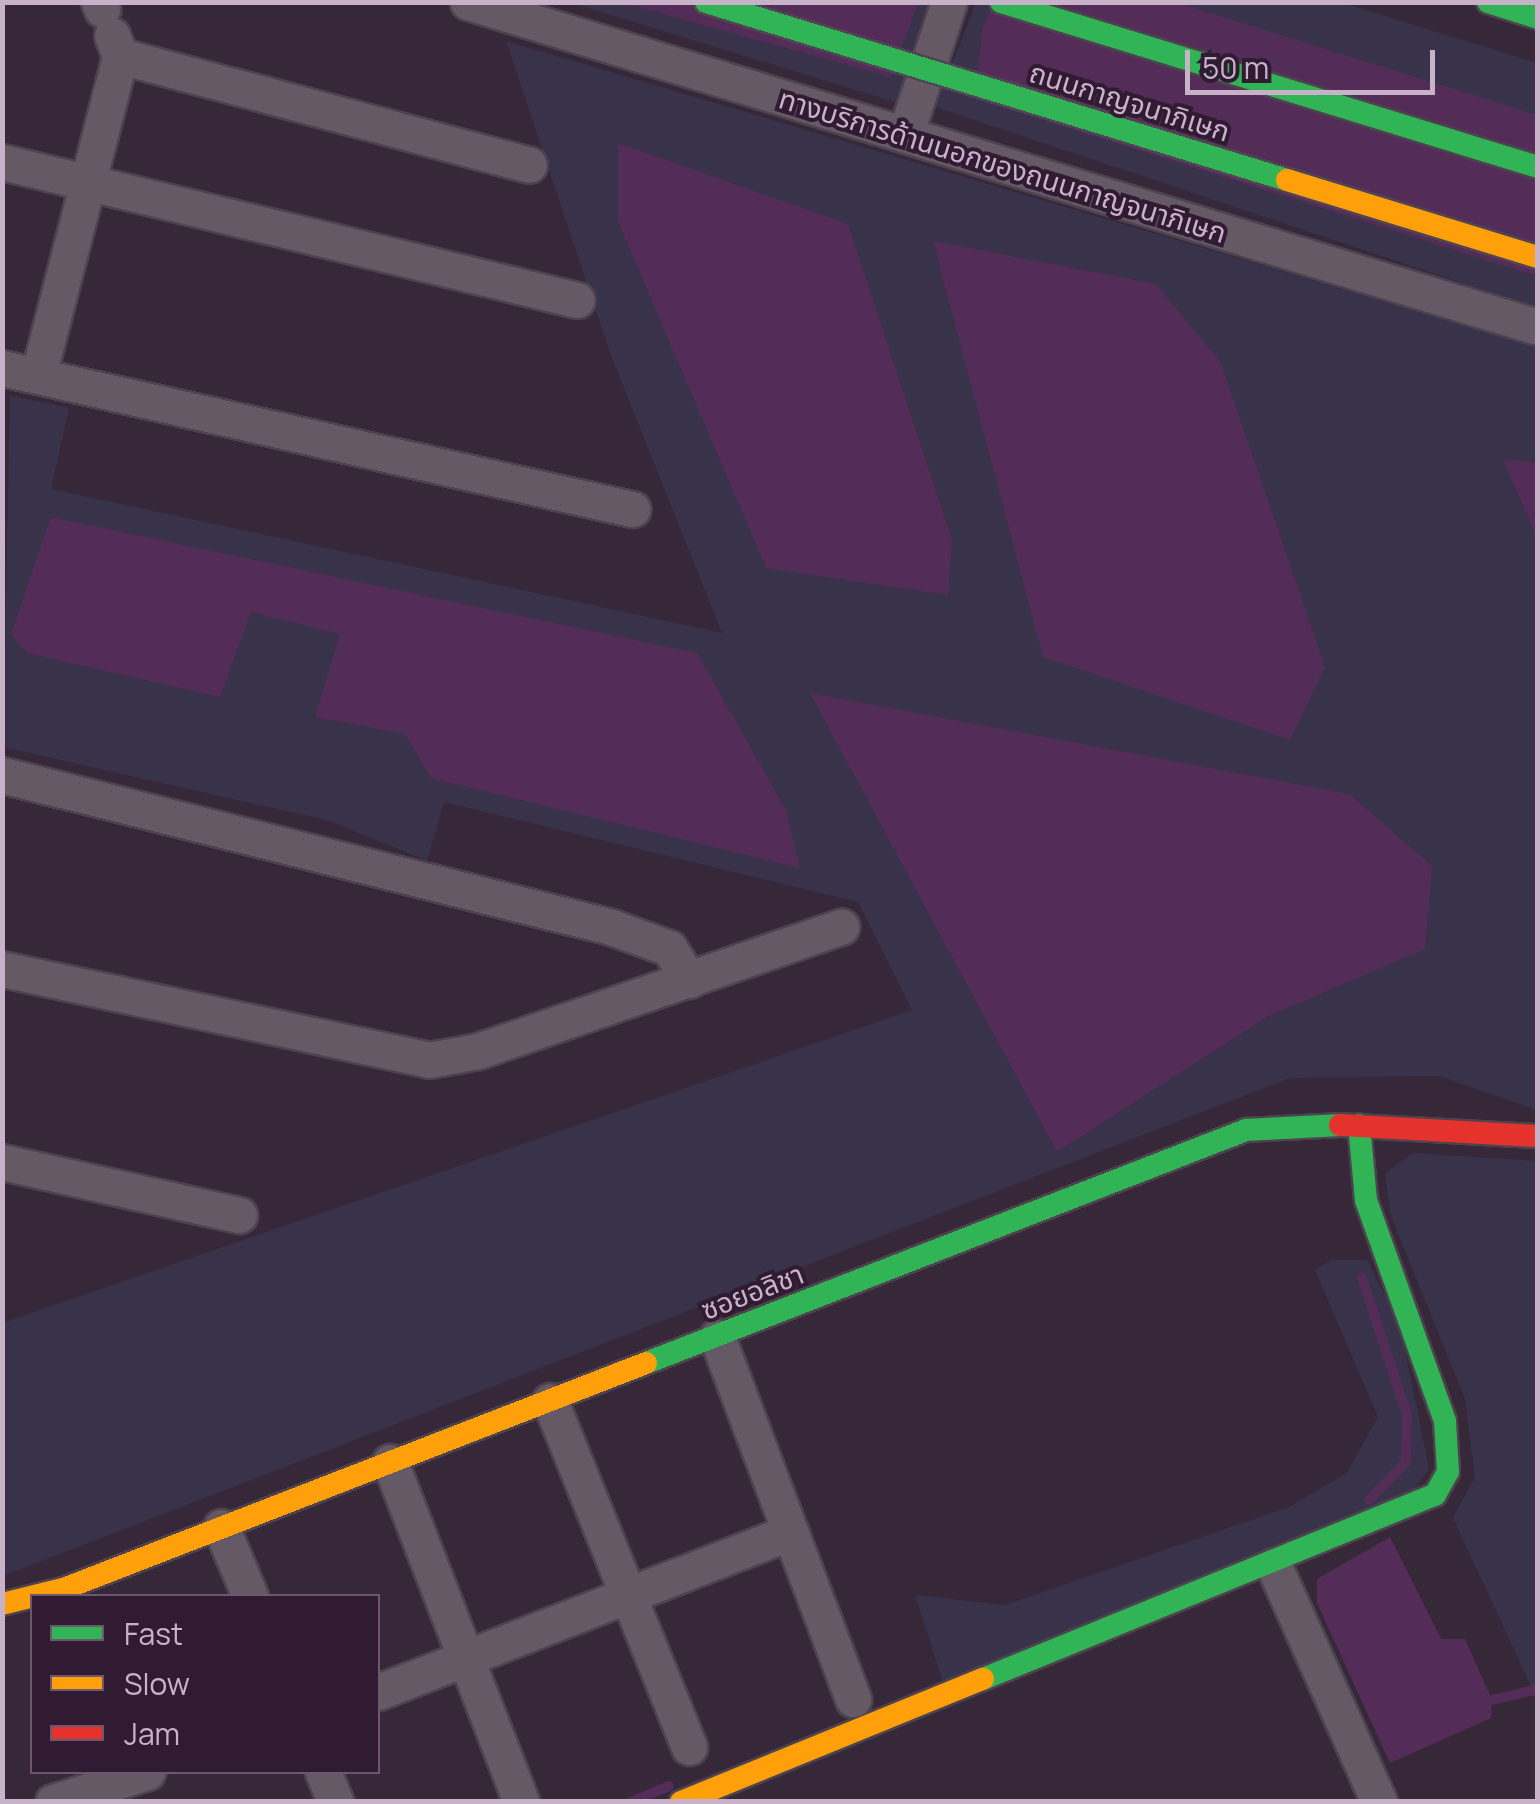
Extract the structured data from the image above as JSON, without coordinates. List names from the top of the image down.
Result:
{
  "streets": {
    "main road": ["ถนนกาญจนาภิเษก", "ซอยอลิชา"],
    "street": ["ทางบริการด้านนอกของถนนกาญจนาภิเษก"]
  },
  "legend": ["Fast", "Slow", "Jam"],
  "scale_bar": "50 m"
}
